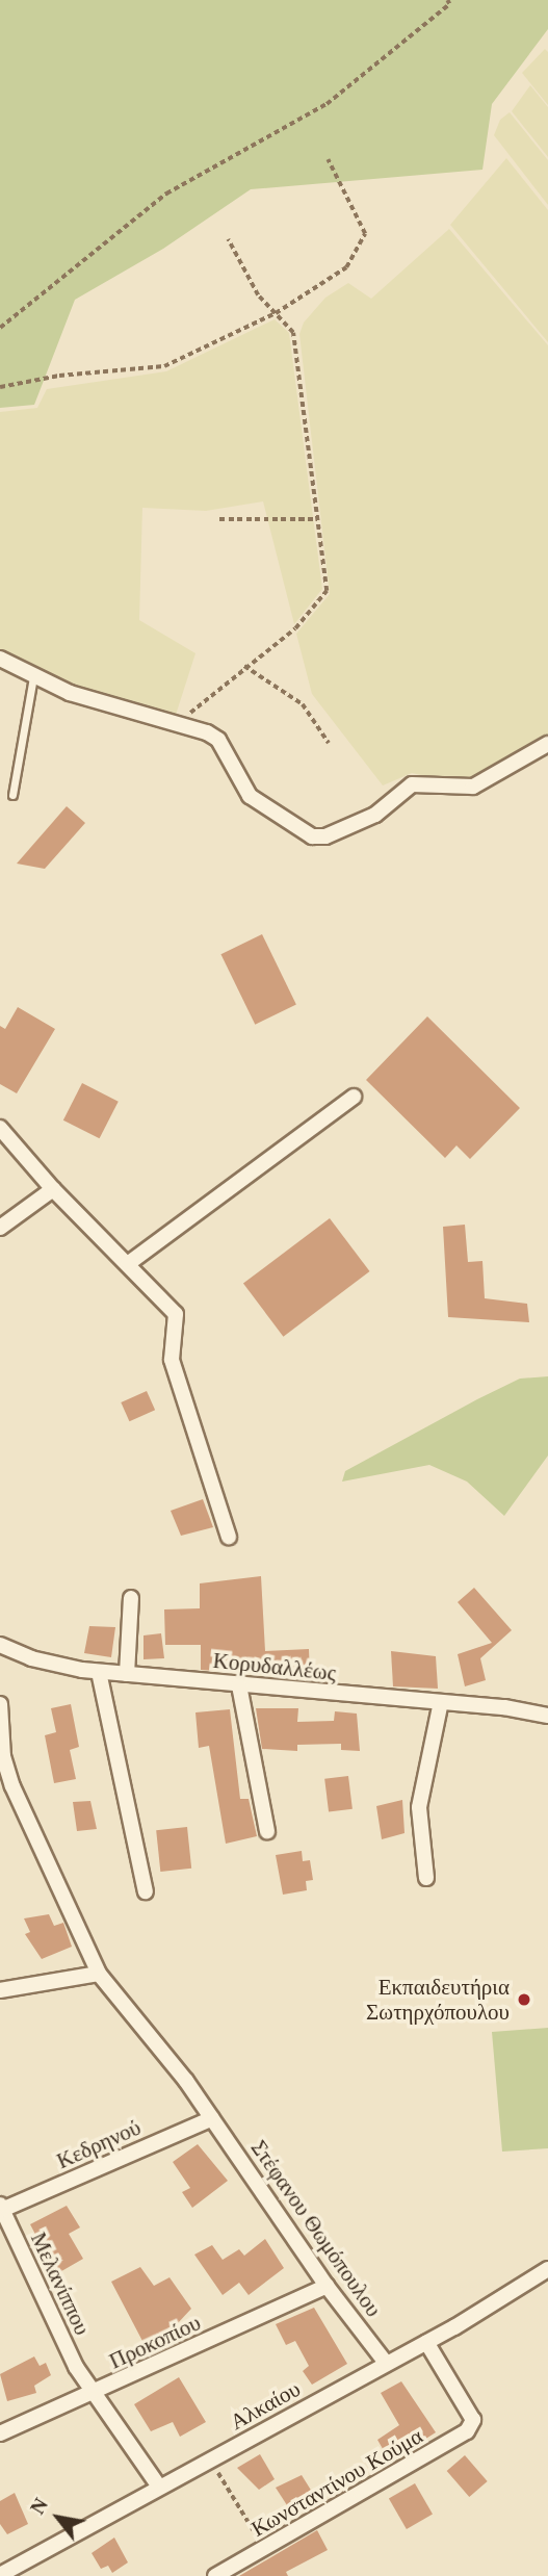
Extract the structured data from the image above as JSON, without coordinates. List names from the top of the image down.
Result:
{
  "streets": {
    "street": [
      "Κορυδαλλέως",
      "Κεδρηνού",
      "Στέφανου Θωμόπουλου",
      "Μελανίππου",
      "Προκοπίου",
      "Αλκαίου",
      "Κωνσταντίνου Κούμα"
    ]
  },
  "crossings": [
    ["Κεδρηνού", "Στέφανου Θωμόπουλου"],
    ["Κεδρηνού", "Μελανίππου"],
    ["Στέφανου Θωμόπουλου", "Προκοπίου"],
    ["Στέφανου Θωμόπουλου", "Αλκαίου"],
    ["Μελανίππου", "Προκοπίου"],
    ["Μελανίππου", "Αλκαίου"],
    ["Αλκαίου", "Κωνσταντίνου Κούμα"]
  ],
  "places": ["Εκπαιδευτήρια Σωτηρχόπουλου"],
  "north": "top left"
}
